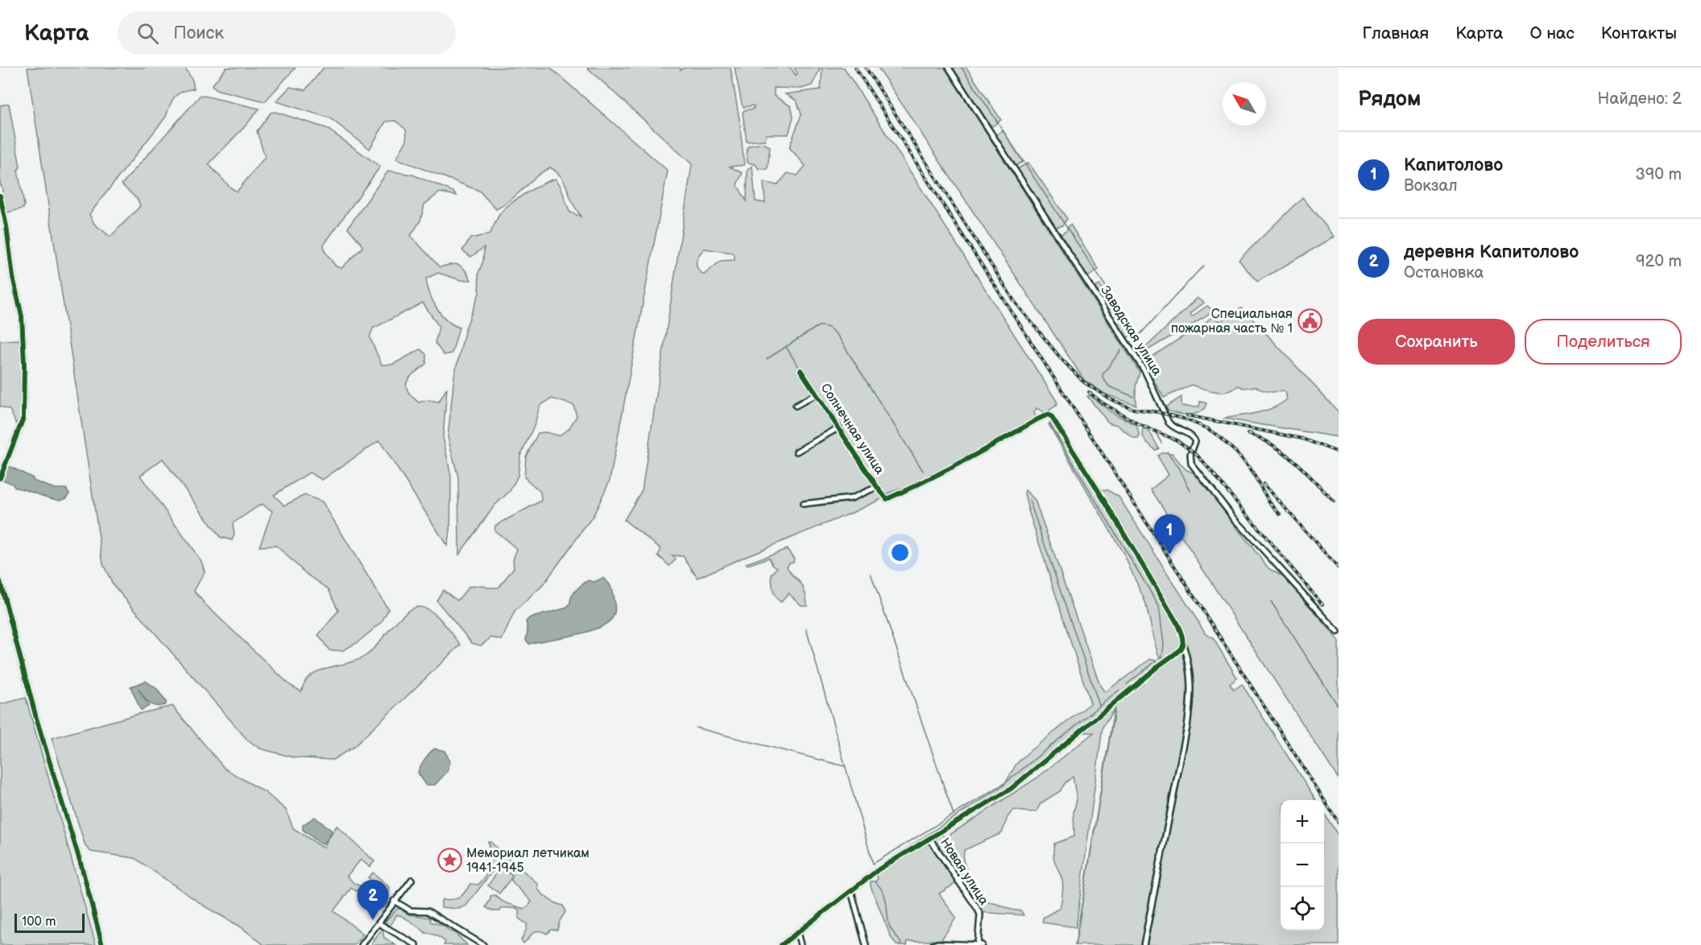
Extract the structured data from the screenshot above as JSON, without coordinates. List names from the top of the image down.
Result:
{
  "streets": {
    "street": ["Заводская улица", "Солнечная улица", "Новая улица"]
  },
  "places": {
    "public building": ["Специальная пожарная часть № 1"],
    "place": ["Мемориал летчикам 1941-1945"]
  },
  "scale_bar": "100 m",
  "north": "top left",
  "page": {
    "header": "Карта",
    "search": "Поиск",
    "nav": [
      "Главная",
      "Карта",
      "О нас",
      "Контакты"
    ],
    "heading": ["Рядом", "Найдено: 2"],
    "list": [
      {
        "mark": "1",
        "name": "Капитолово",
        "note": "Вокзал",
        "value": "390 m"
      },
      {
        "mark": "2",
        "name": "деревня Капитолово",
        "note": "Остановка",
        "value": "920 m"
      }
    ],
    "buttons": ["Сохранить", "Поделиться"],
    "pins": ["1", "2"],
    "map_buttons": ["+", "−"],
    "scale": "100 m"
  }
}
